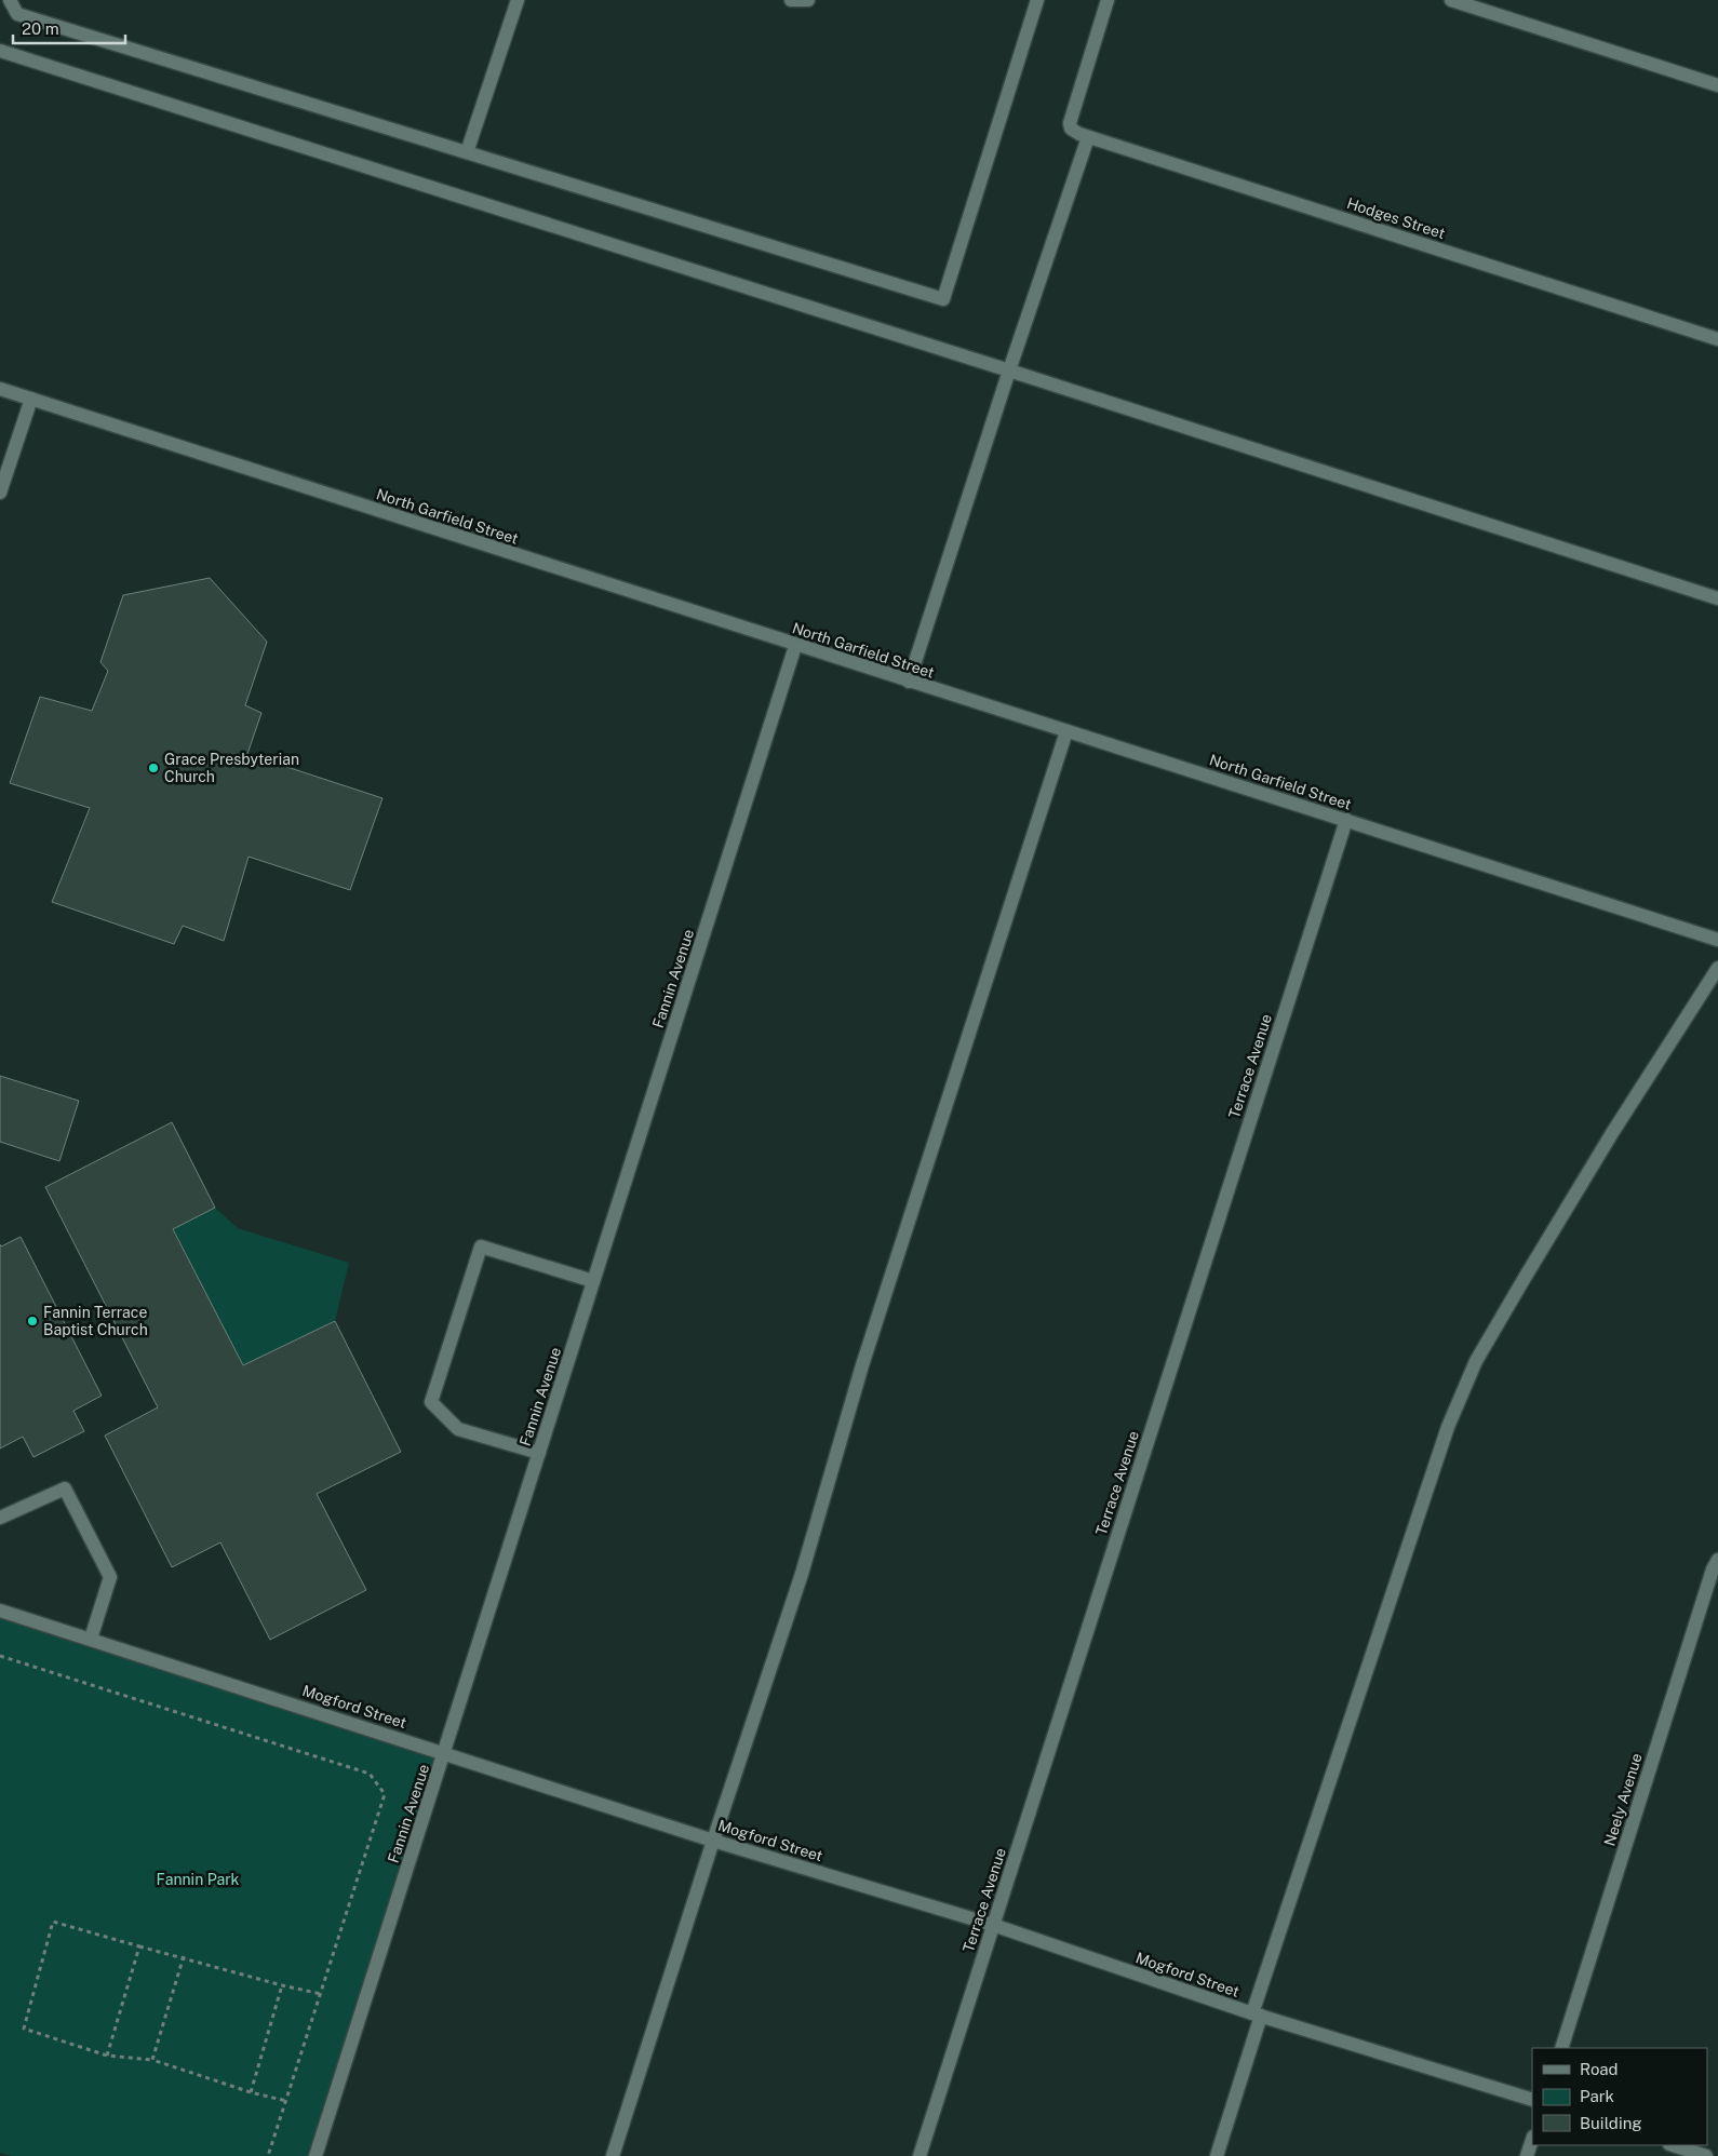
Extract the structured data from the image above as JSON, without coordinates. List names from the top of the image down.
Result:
{
  "streets": {
    "street": [
      "Hodges Street",
      "North Garfield Street",
      "Fannin Avenue",
      "Terrace Avenue",
      "Mogford Street",
      "Neely Avenue"
    ]
  },
  "crossings": [
    ["North Garfield Street", "Fannin Avenue"],
    ["North Garfield Street", "Terrace Avenue"],
    ["Fannin Avenue", "Mogford Street"],
    ["Terrace Avenue", "Mogford Street"]
  ],
  "parks": ["Fannin Park"],
  "places": ["Grace Presbyterian Church", "Fannin Terrace Baptist Church"],
  "legend": ["Road", "Park", "Building"],
  "scale_bar": "20 m"
}
